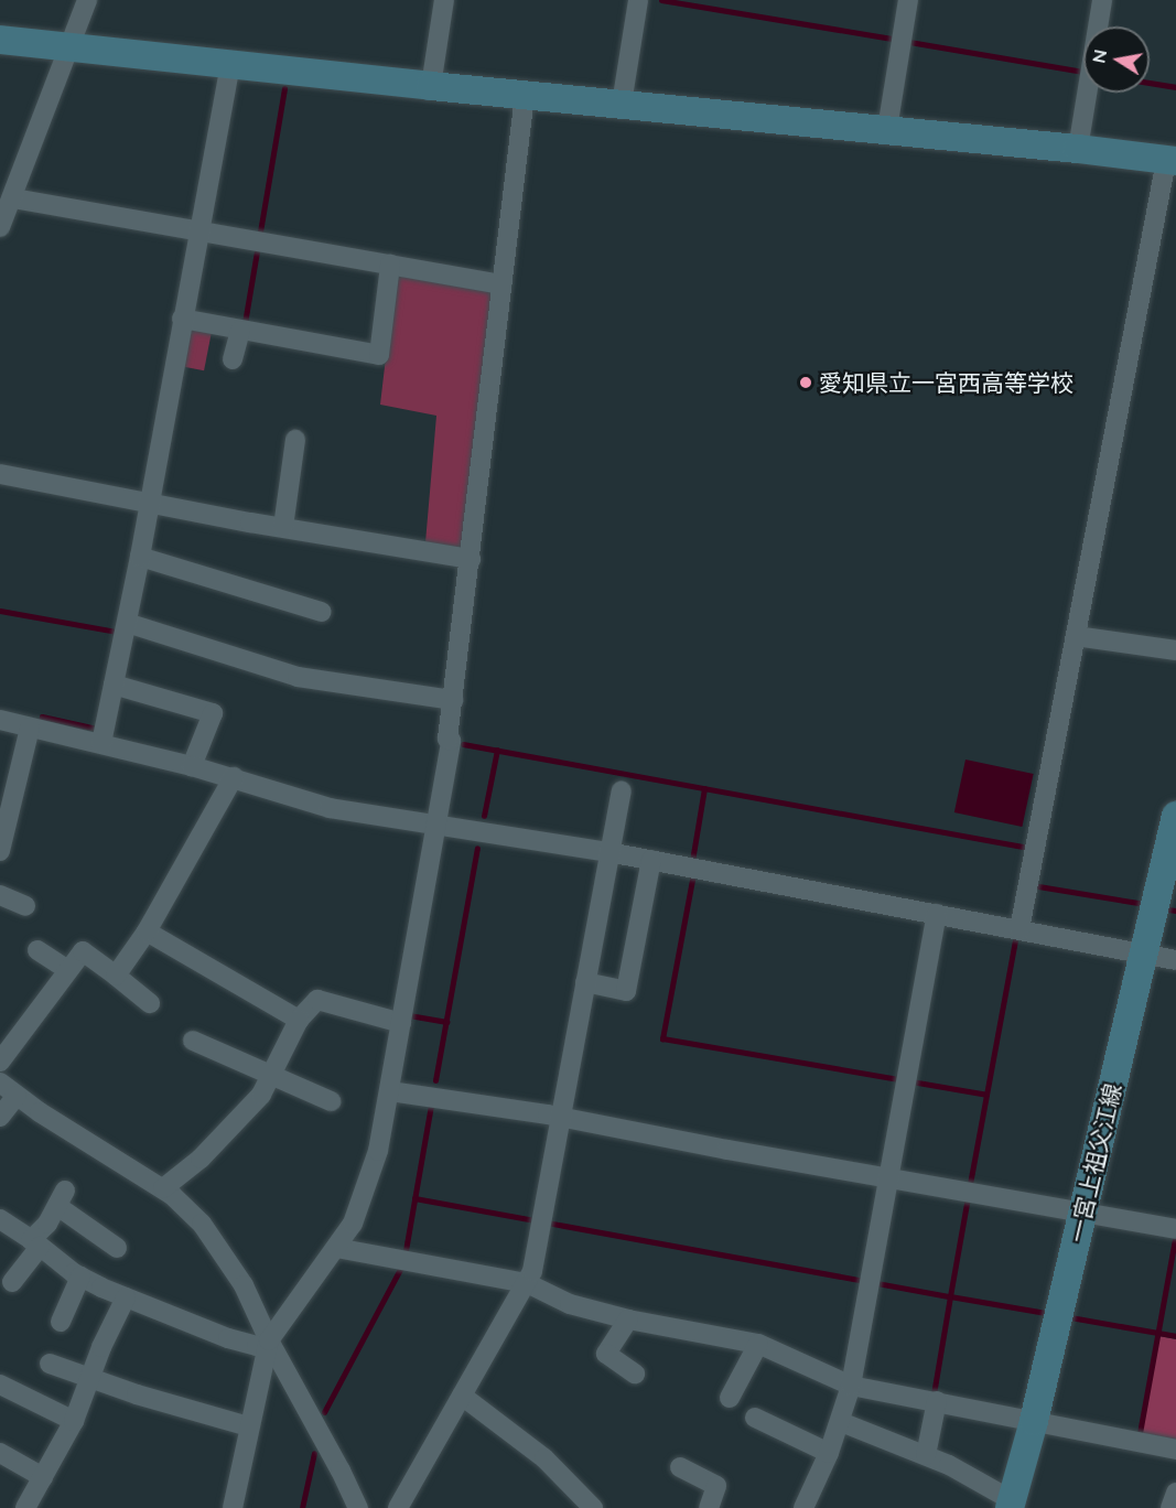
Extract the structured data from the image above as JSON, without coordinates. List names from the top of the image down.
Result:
{
  "streets": {
    "street": ["一宮上祖父江線"]
  },
  "places": ["愛知県立一宮西高等学校"],
  "north": "left"
}
